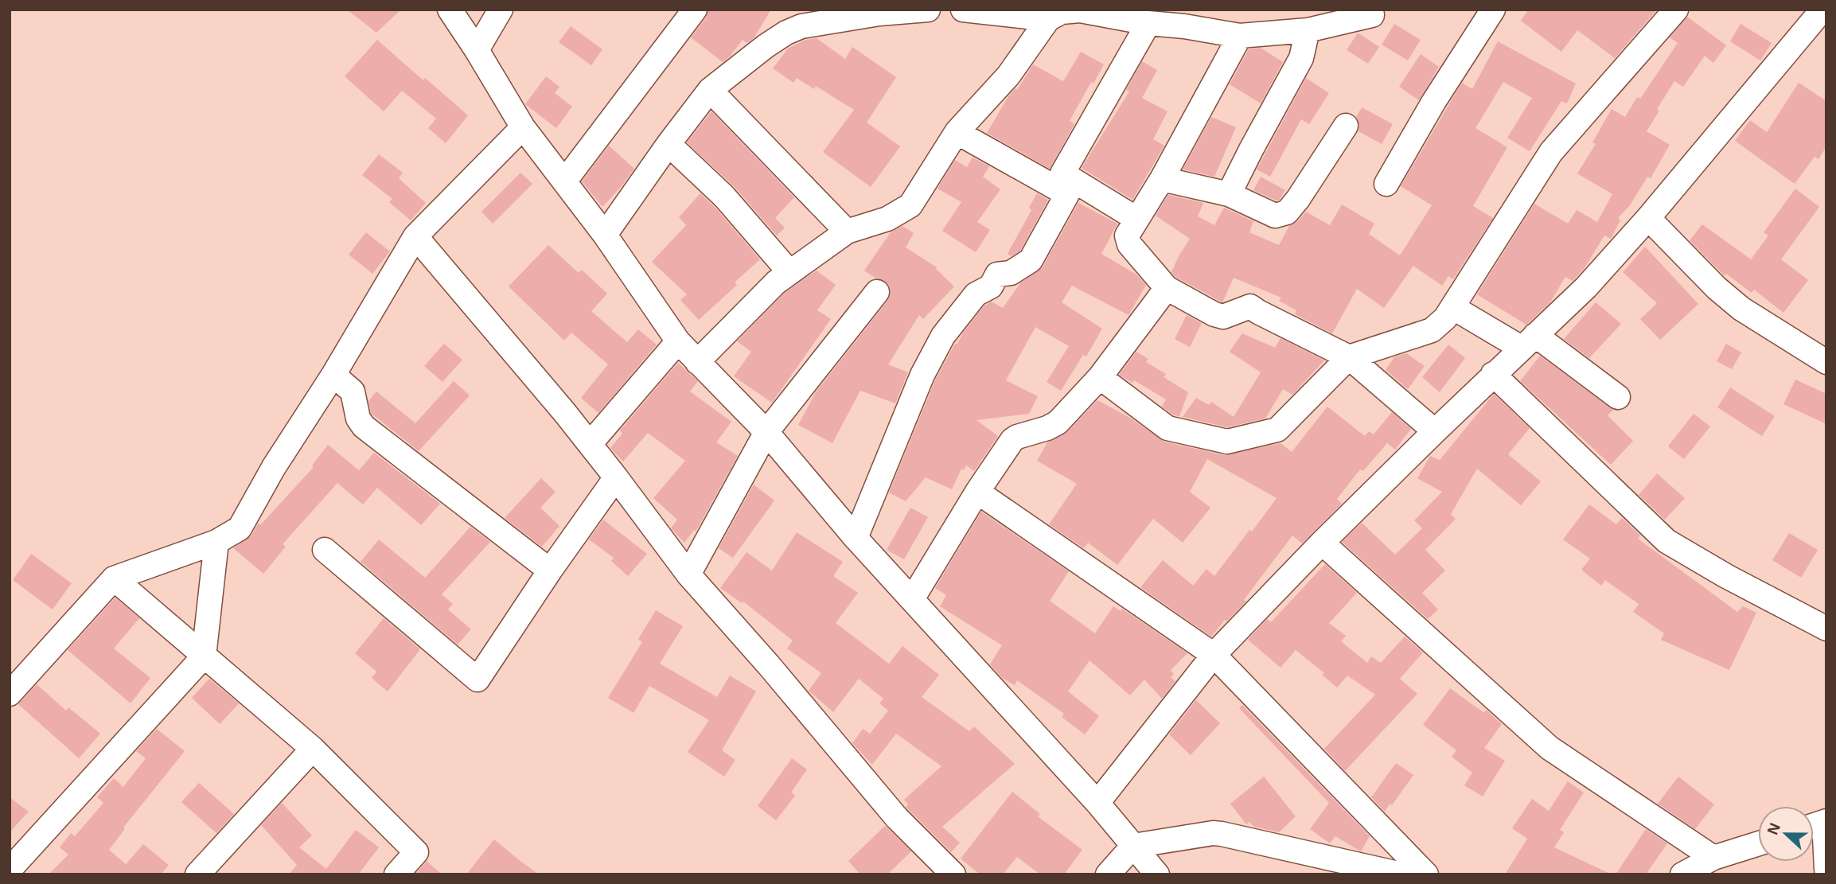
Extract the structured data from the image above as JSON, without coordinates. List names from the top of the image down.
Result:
{
  "north": "left"
}
